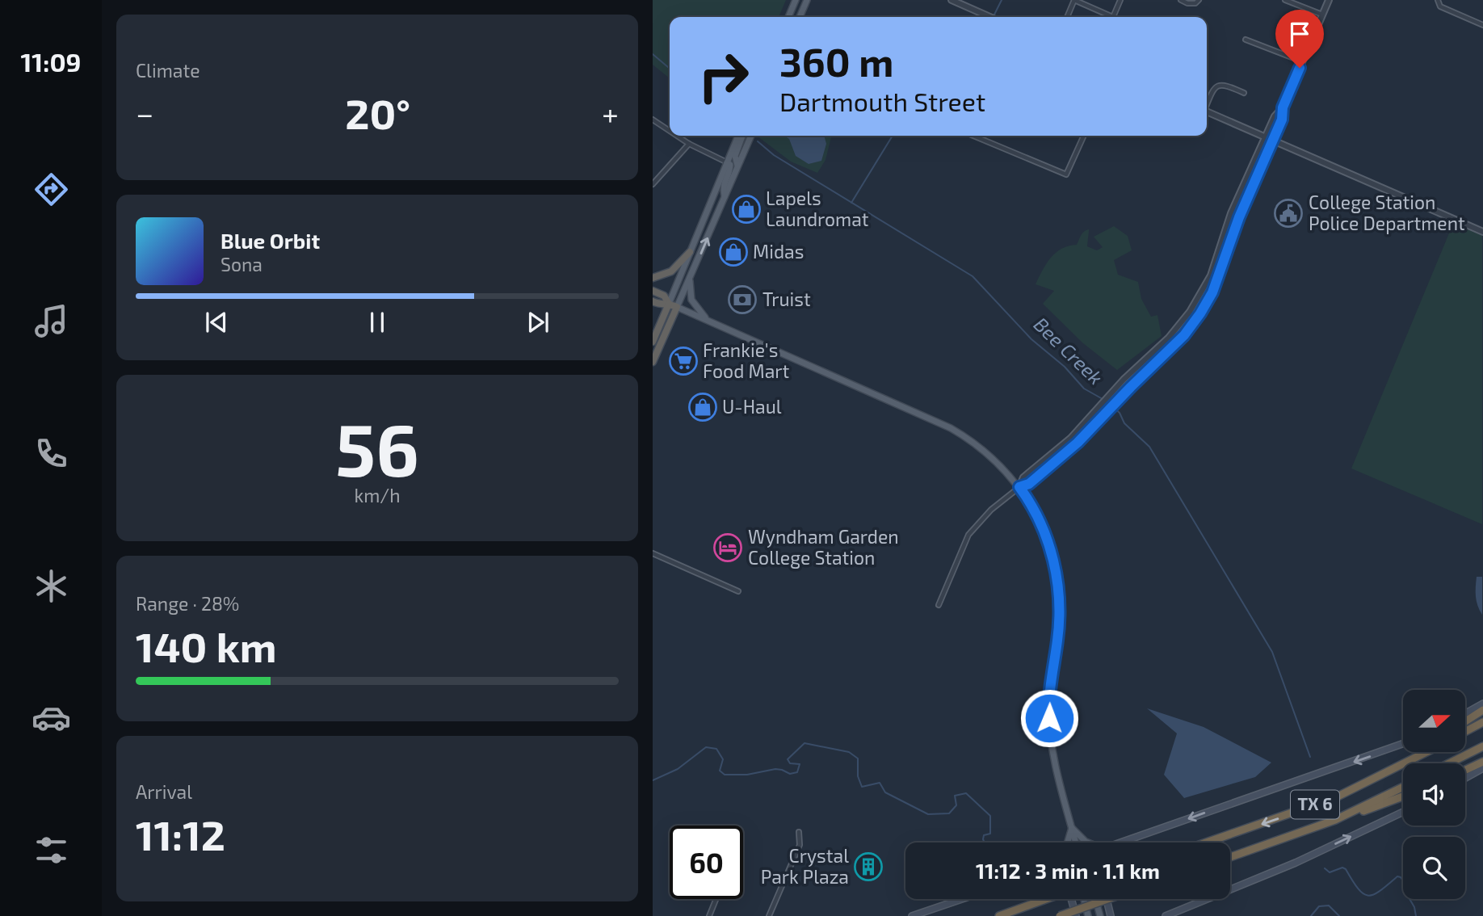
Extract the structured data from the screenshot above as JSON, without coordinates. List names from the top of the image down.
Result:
{
  "streets": {
    "highway": ["TX 6"]
  },
  "water": ["Bee Creek"],
  "places": {
    "shop": ["Lapels Laundromat", "Midas", "U-Haul"],
    "public building": ["College Station Police Department"],
    "bank": ["Truist"],
    "supermarket": ["Frankie's Food Mart"],
    "hotel": ["Wyndham Garden College Station"],
    "building": ["Crystal Park Plaza"]
  },
  "north": "right",
  "page": {
    "tabs": "11:09",
    "tile": [
      "Climate",
      ["56", "km/h"],
      ["Range · 28%", "140 km"],
      ["Arrival", "11:12"]
    ],
    "turn": ["360 m", "Dartmouth Street"],
    "heat": ["−", "20°", "+"],
    "song": ["Blue Orbit", "Sona"],
    "limit": "60",
    "trip": "11:12 · 3 min · 1.1 km"
  }
}
